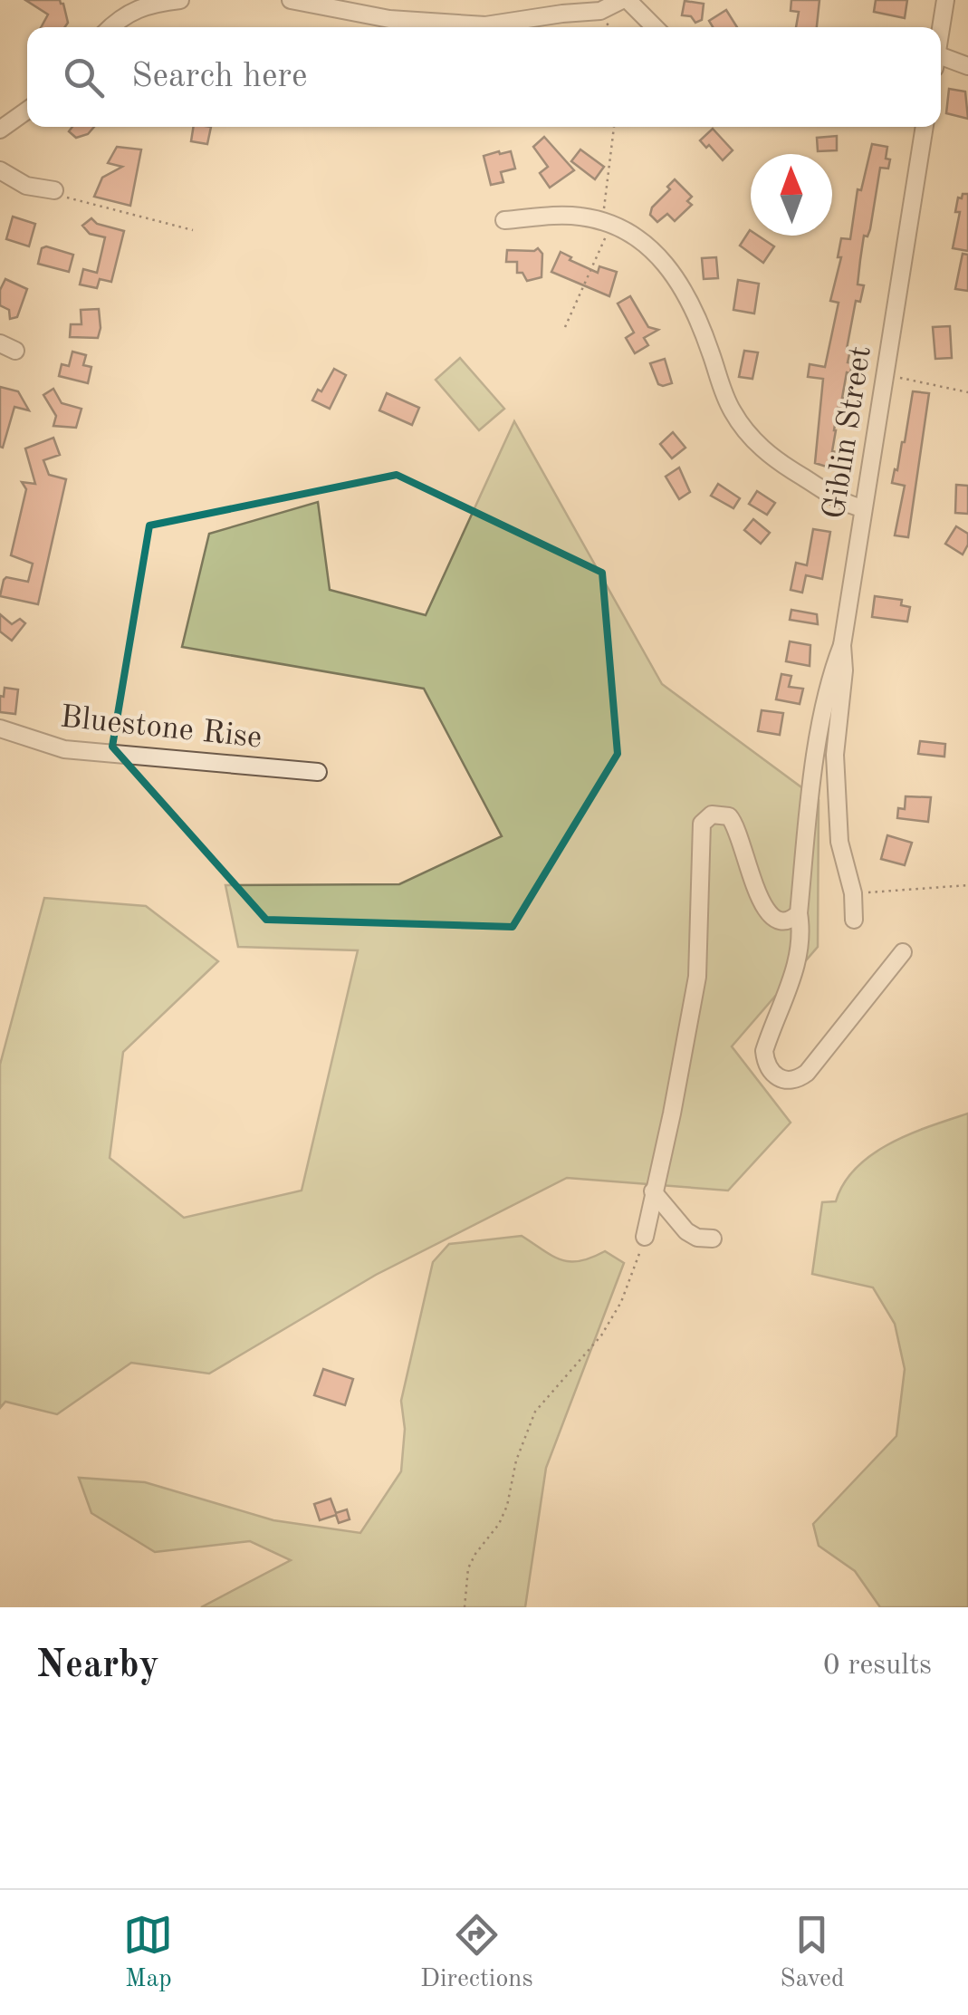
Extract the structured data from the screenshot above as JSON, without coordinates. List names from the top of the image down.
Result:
{
  "streets": {
    "street": ["Giblin Street", "Bluestone Rise"]
  },
  "north": "top",
  "page": {
    "search": "Search here",
    "heading": ["Nearby", "0 results"],
    "nav": ["Map", "Directions", "Saved"]
  }
}
